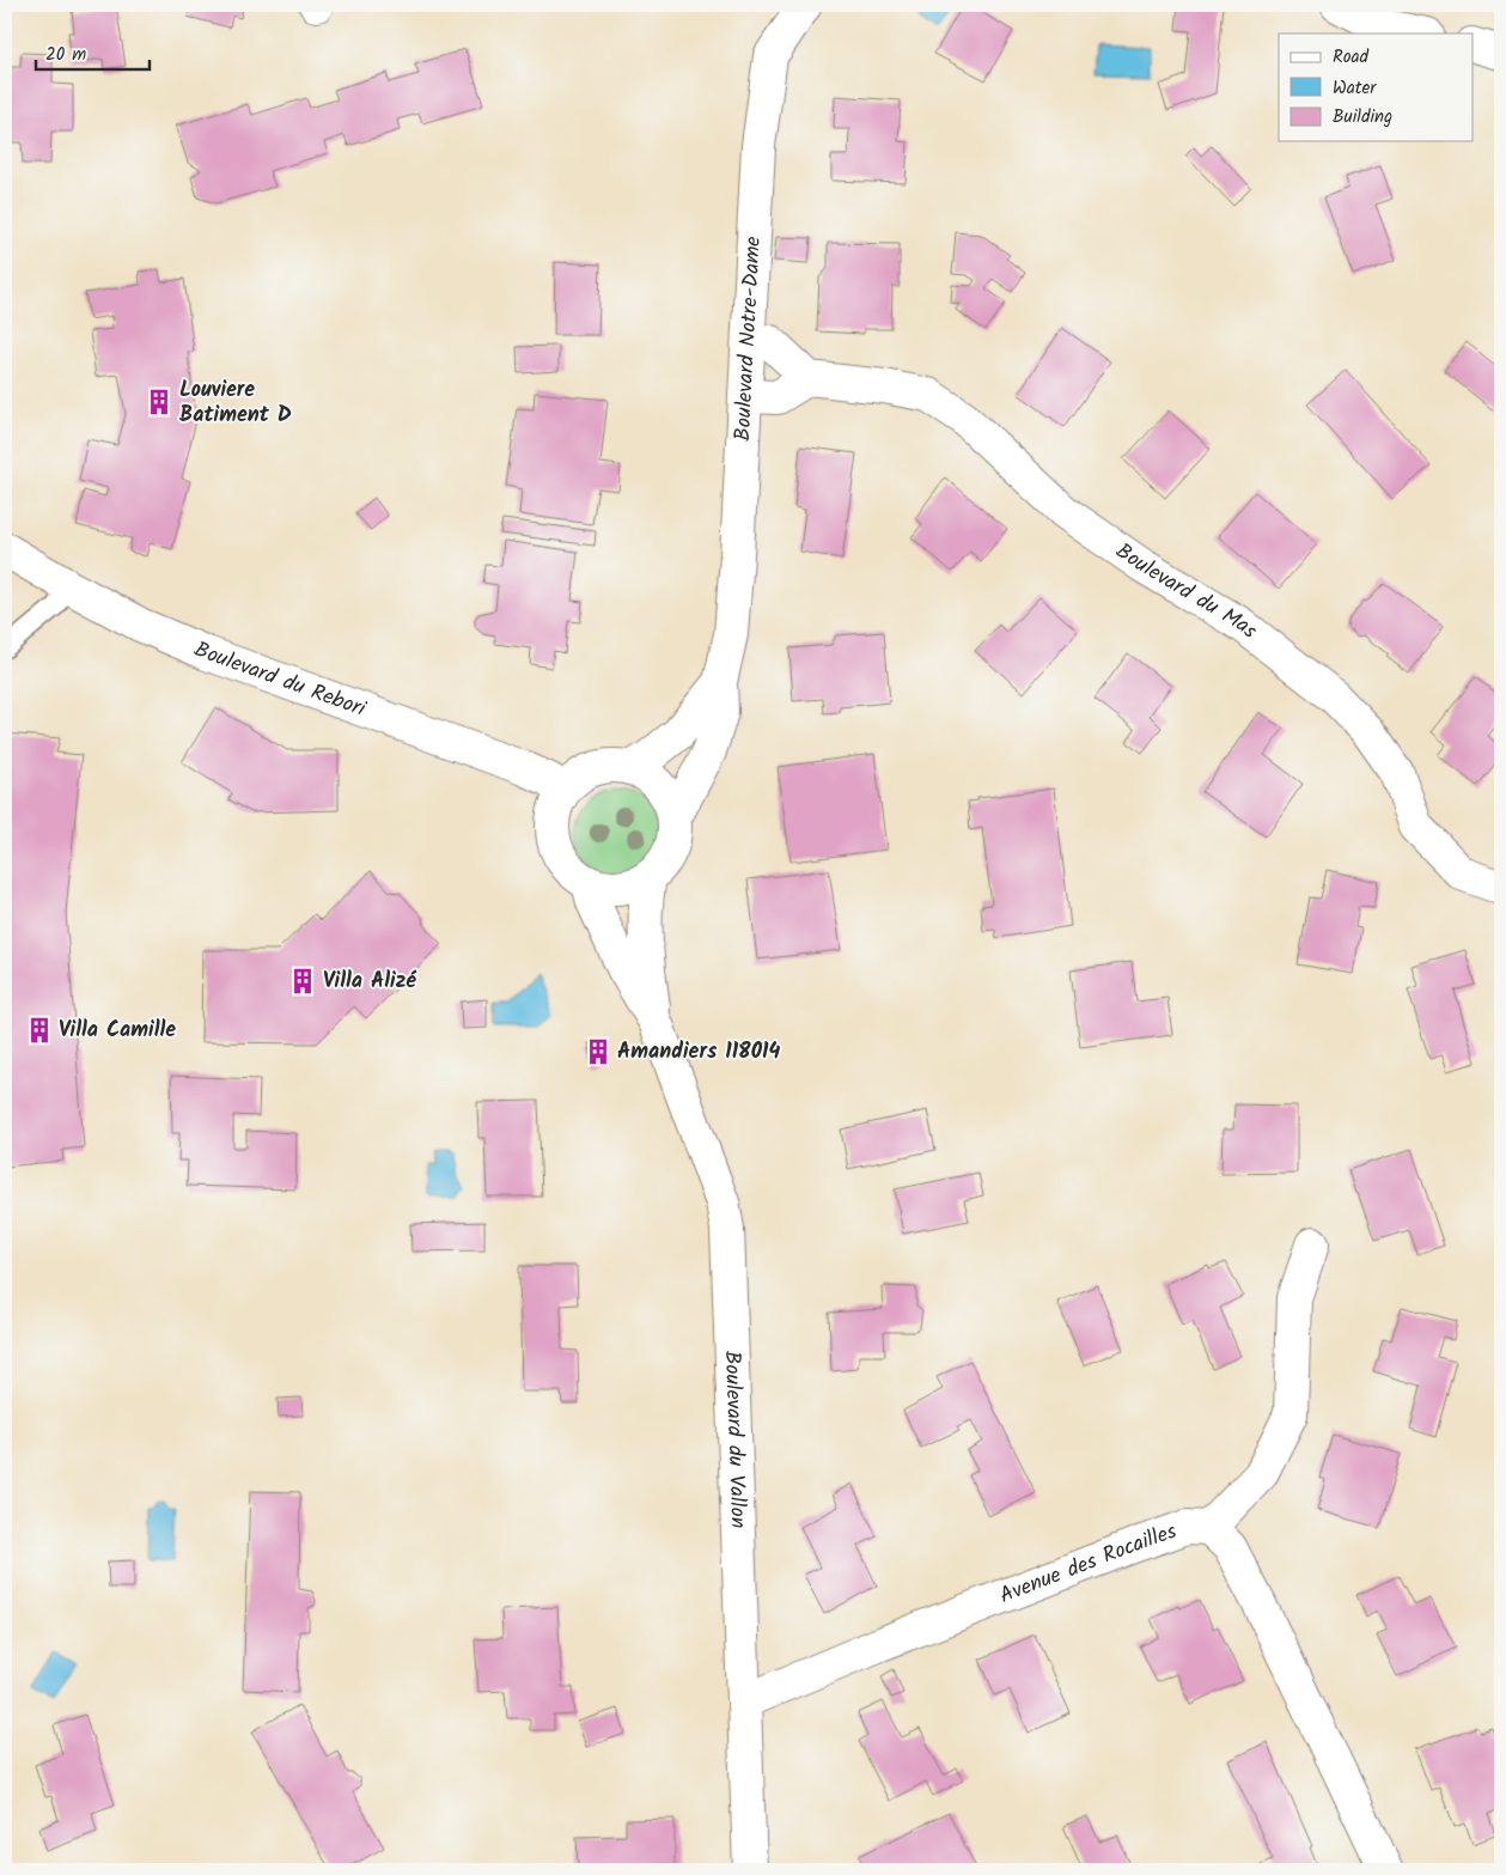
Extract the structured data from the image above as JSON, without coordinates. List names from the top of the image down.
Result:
{
  "streets": {
    "street": [
      "Boulevard Notre-Dame",
      "Boulevard du Mas",
      "Boulevard du Rebori",
      "Boulevard du Vallon",
      "Avenue des Rocailles"
    ]
  },
  "crossings": [
    ["Boulevard Notre-Dame", "Boulevard du Rebori"],
    ["Boulevard Notre-Dame", "Boulevard du Vallon"],
    ["Boulevard du Rebori", "Boulevard du Vallon"],
    ["Boulevard du Vallon", "Avenue des Rocailles"]
  ],
  "places": {
    "building": [
      "Louviere Batiment D",
      "Villa Alizé",
      "Villa Camille",
      "Amandiers 118014"
    ]
  },
  "legend": ["Road", "Water", "Building"],
  "scale_bar": "20 m"
}
